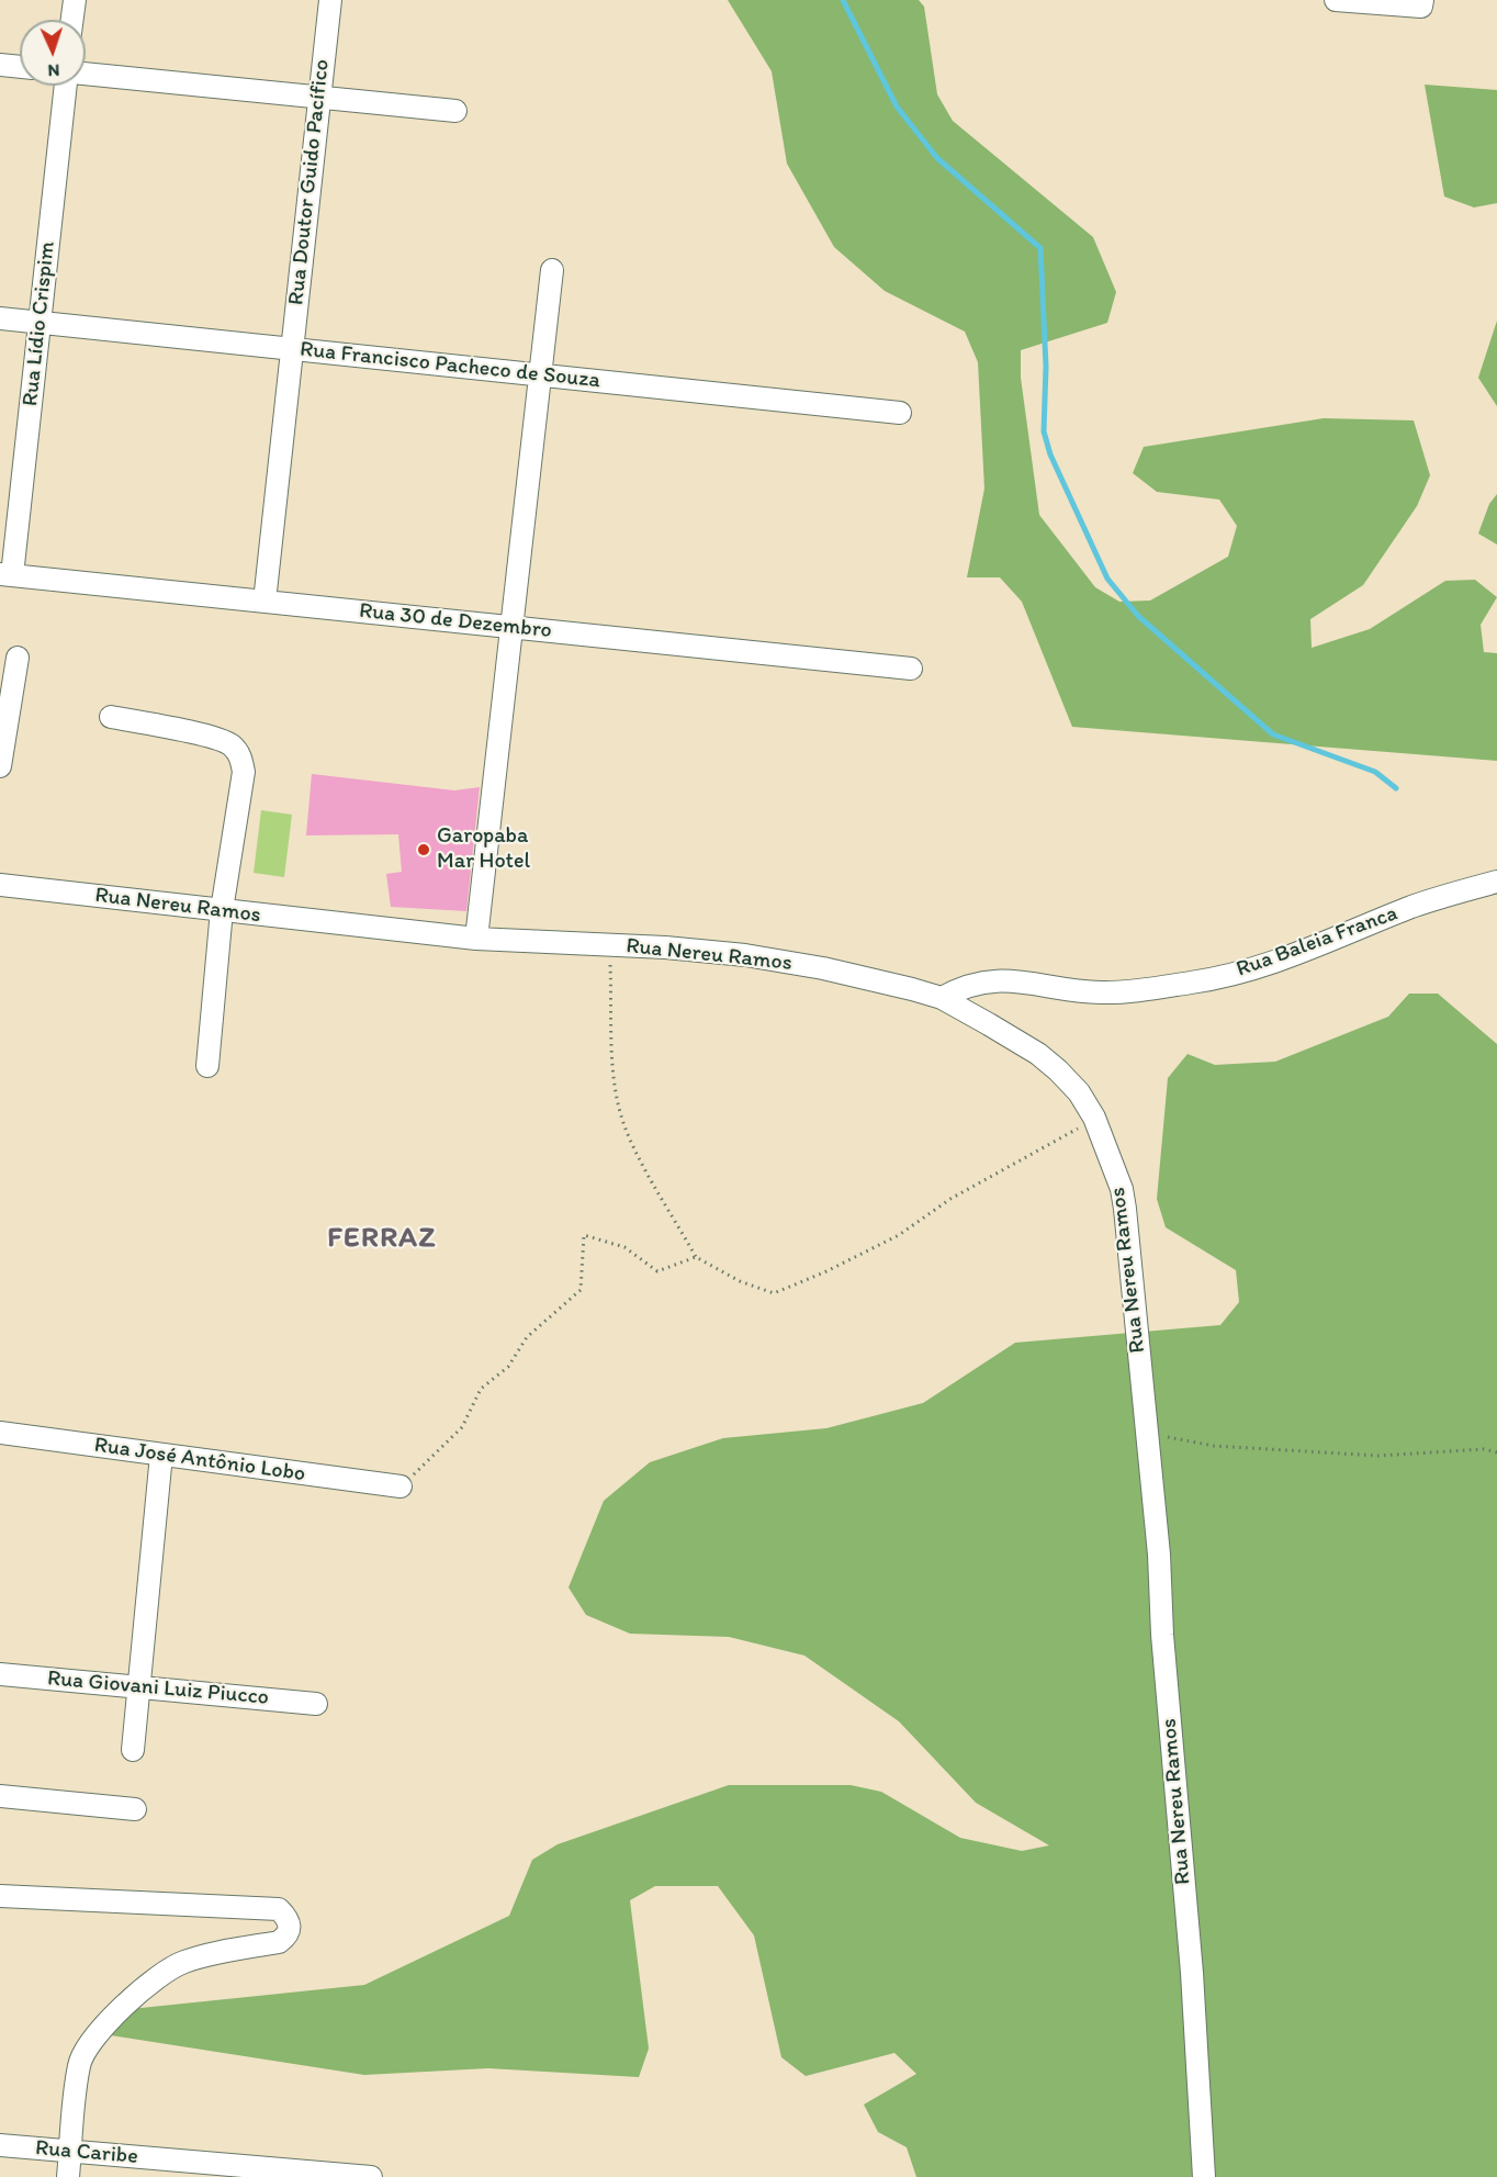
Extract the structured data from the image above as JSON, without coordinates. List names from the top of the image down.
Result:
{
  "streets": {
    "street": [
      "Rua Doutor Guido Pacífico",
      "Rua Lídio Crispim",
      "Rua Francisco Pacheco de Souza",
      "Rua 30 de Dezembro",
      "Rua Nereu Ramos",
      "Rua Baleia Franca",
      "Rua José Antônio Lobo",
      "Rua Giovani Luiz Piucco",
      "Rua Caribe"
    ]
  },
  "crossings": [
    ["Rua Doutor Guido Pacífico", "Rua Francisco Pacheco de Souza"],
    ["Rua Doutor Guido Pacífico", "Rua 30 de Dezembro"],
    ["Rua Lídio Crispim", "Rua Francisco Pacheco de Souza"],
    ["Rua Lídio Crispim", "Rua 30 de Dezembro"],
    ["Rua Nereu Ramos", "Rua Baleia Franca"]
  ],
  "districts": ["FERRAZ"],
  "places": ["Garopaba Mar Hotel"],
  "north": "bottom"
}
